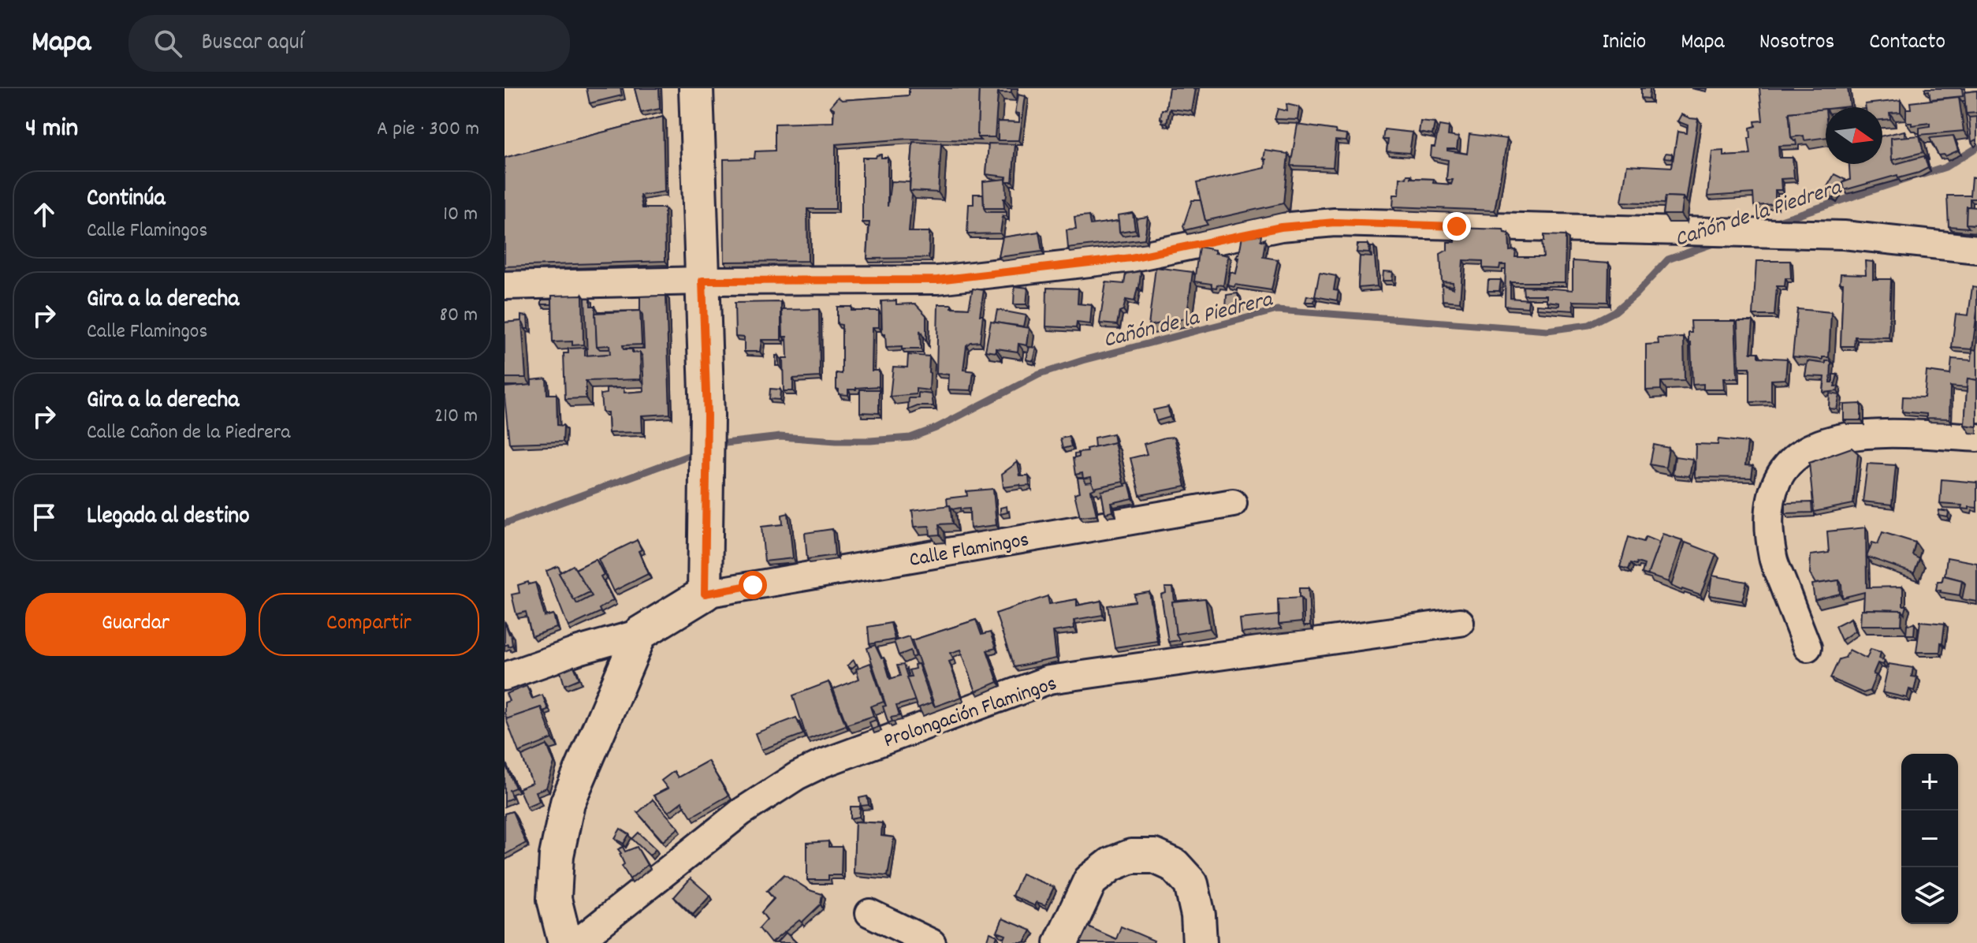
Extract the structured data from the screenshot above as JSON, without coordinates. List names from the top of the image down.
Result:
{
  "streets": {
    "street": ["Calle Flamingos", "Prolongación Flamingos"]
  },
  "water": ["Cañón de la Piedrera"],
  "north": "right",
  "page": {
    "header": "Mapa",
    "search": "Buscar aquí",
    "nav": [
      "Inicio",
      "Mapa",
      "Nosotros",
      "Contacto"
    ],
    "heading": ["4 min", "A pie · 300 m"],
    "list": [
      ["Continúa", "Calle Flamingos", "10 m"],
      ["Gira a la derecha", "Calle Flamingos", "80 m"],
      ["Gira a la derecha", "Calle Cañon de la Piedrera", "210 m"],
      "Llegada al destino"
    ],
    "buttons": ["Guardar", "Compartir"],
    "map_buttons": ["+", "−"]
  }
}
